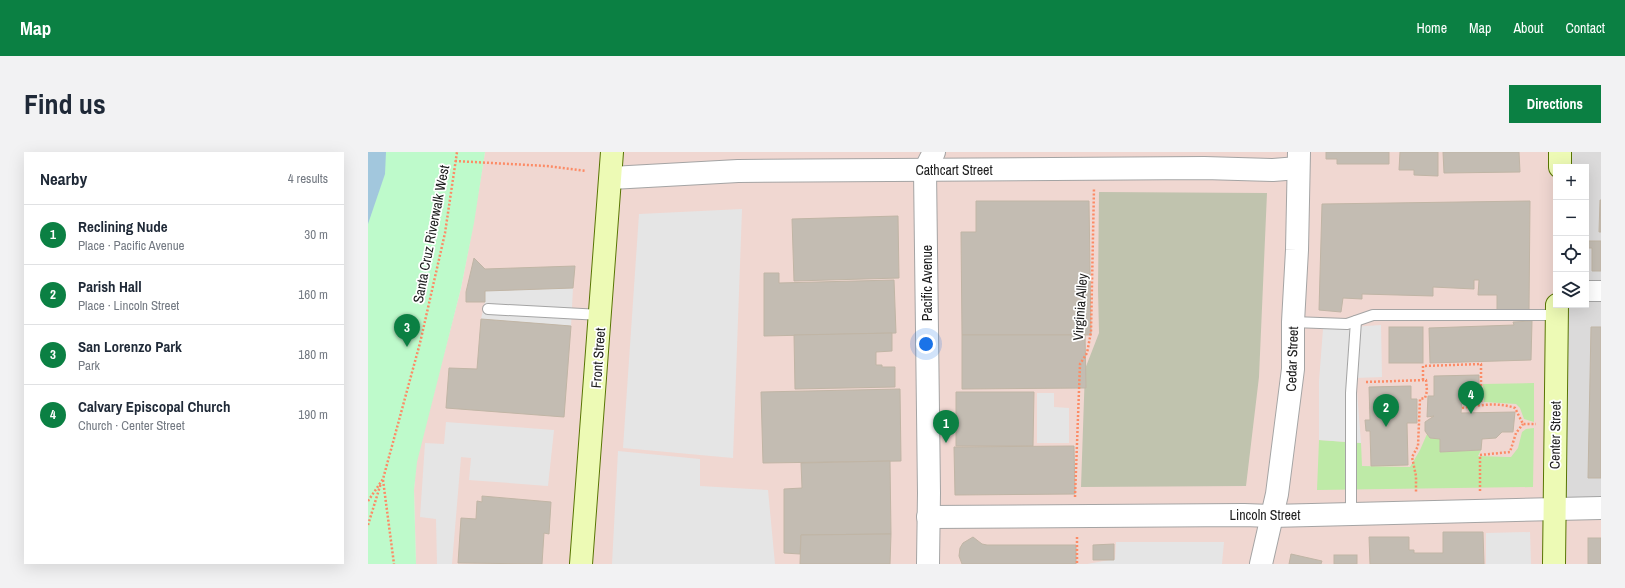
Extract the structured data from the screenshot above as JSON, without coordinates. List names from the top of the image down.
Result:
{
  "streets": {
    "main road": ["Front Street", "Center Street"],
    "street": [
      "Cathcart Street",
      "Pacific Avenue",
      "Cedar Street",
      "Lincoln Street"
    ],
    "path": ["Santa Cruz Riverwalk West", "Virginia Alley"]
  },
  "crossings": [
    ["Cathcart Street", "Pacific Avenue"],
    ["Cathcart Street", "Virginia Alley"],
    ["Cathcart Street", "Front Street"],
    ["Cathcart Street", "Cedar Street"],
    ["Pacific Avenue", "Lincoln Street"],
    ["Virginia Alley", "Lincoln Street"],
    ["Cedar Street", "Lincoln Street"],
    ["Center Street", "Lincoln Street"]
  ],
  "page": {
    "header": "Map",
    "nav": [
      "Home",
      "Map",
      "About",
      "Contact"
    ],
    "title": "Find us",
    "buttons": "Directions",
    "heading": ["Nearby", "4 results"],
    "map_buttons": ["+", "−"],
    "list": [
      {
        "mark": "1",
        "name": "Reclining Nude",
        "note": "Place · Pacific Avenue",
        "value": "30 m"
      },
      {
        "mark": "2",
        "name": "Parish Hall",
        "note": "Place · Lincoln Street",
        "value": "160 m"
      },
      {
        "mark": "3",
        "name": "San Lorenzo Park",
        "note": "Park",
        "value": "180 m"
      },
      {
        "mark": "4",
        "name": "Calvary Episcopal Church",
        "note": "Church · Center Street",
        "value": "190 m"
      }
    ],
    "pins": [
      "3",
      "4",
      "2",
      "1"
    ]
  }
}
